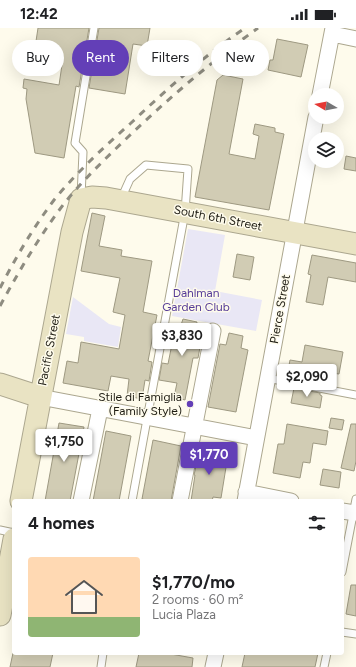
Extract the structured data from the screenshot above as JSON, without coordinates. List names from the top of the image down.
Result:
{
  "streets": {
    "street": ["South 6th Street", "Pierce Street", "Pacific Street"]
  },
  "crossings": [
    ["South 6th Street", "Pierce Street"],
    ["South 6th Street", "Pacific Street"]
  ],
  "parks": ["Dahlman Garden Club"],
  "places": ["Stile di Famiglia (Family Style)"],
  "north": "left",
  "page": {
    "status": "12:42",
    "chip": [
      "Buy",
      "Rent",
      "Filters",
      "New"
    ],
    "price": [
      "$3,830",
      "$2,090",
      "$1,750",
      "$1,770"
    ],
    "heading": "4 homes",
    "list": [
      {
        "name": "$1,770/mo",
        "note": "2 rooms · 60 m² · Lucia Plaza"
      }
    ]
  }
}
